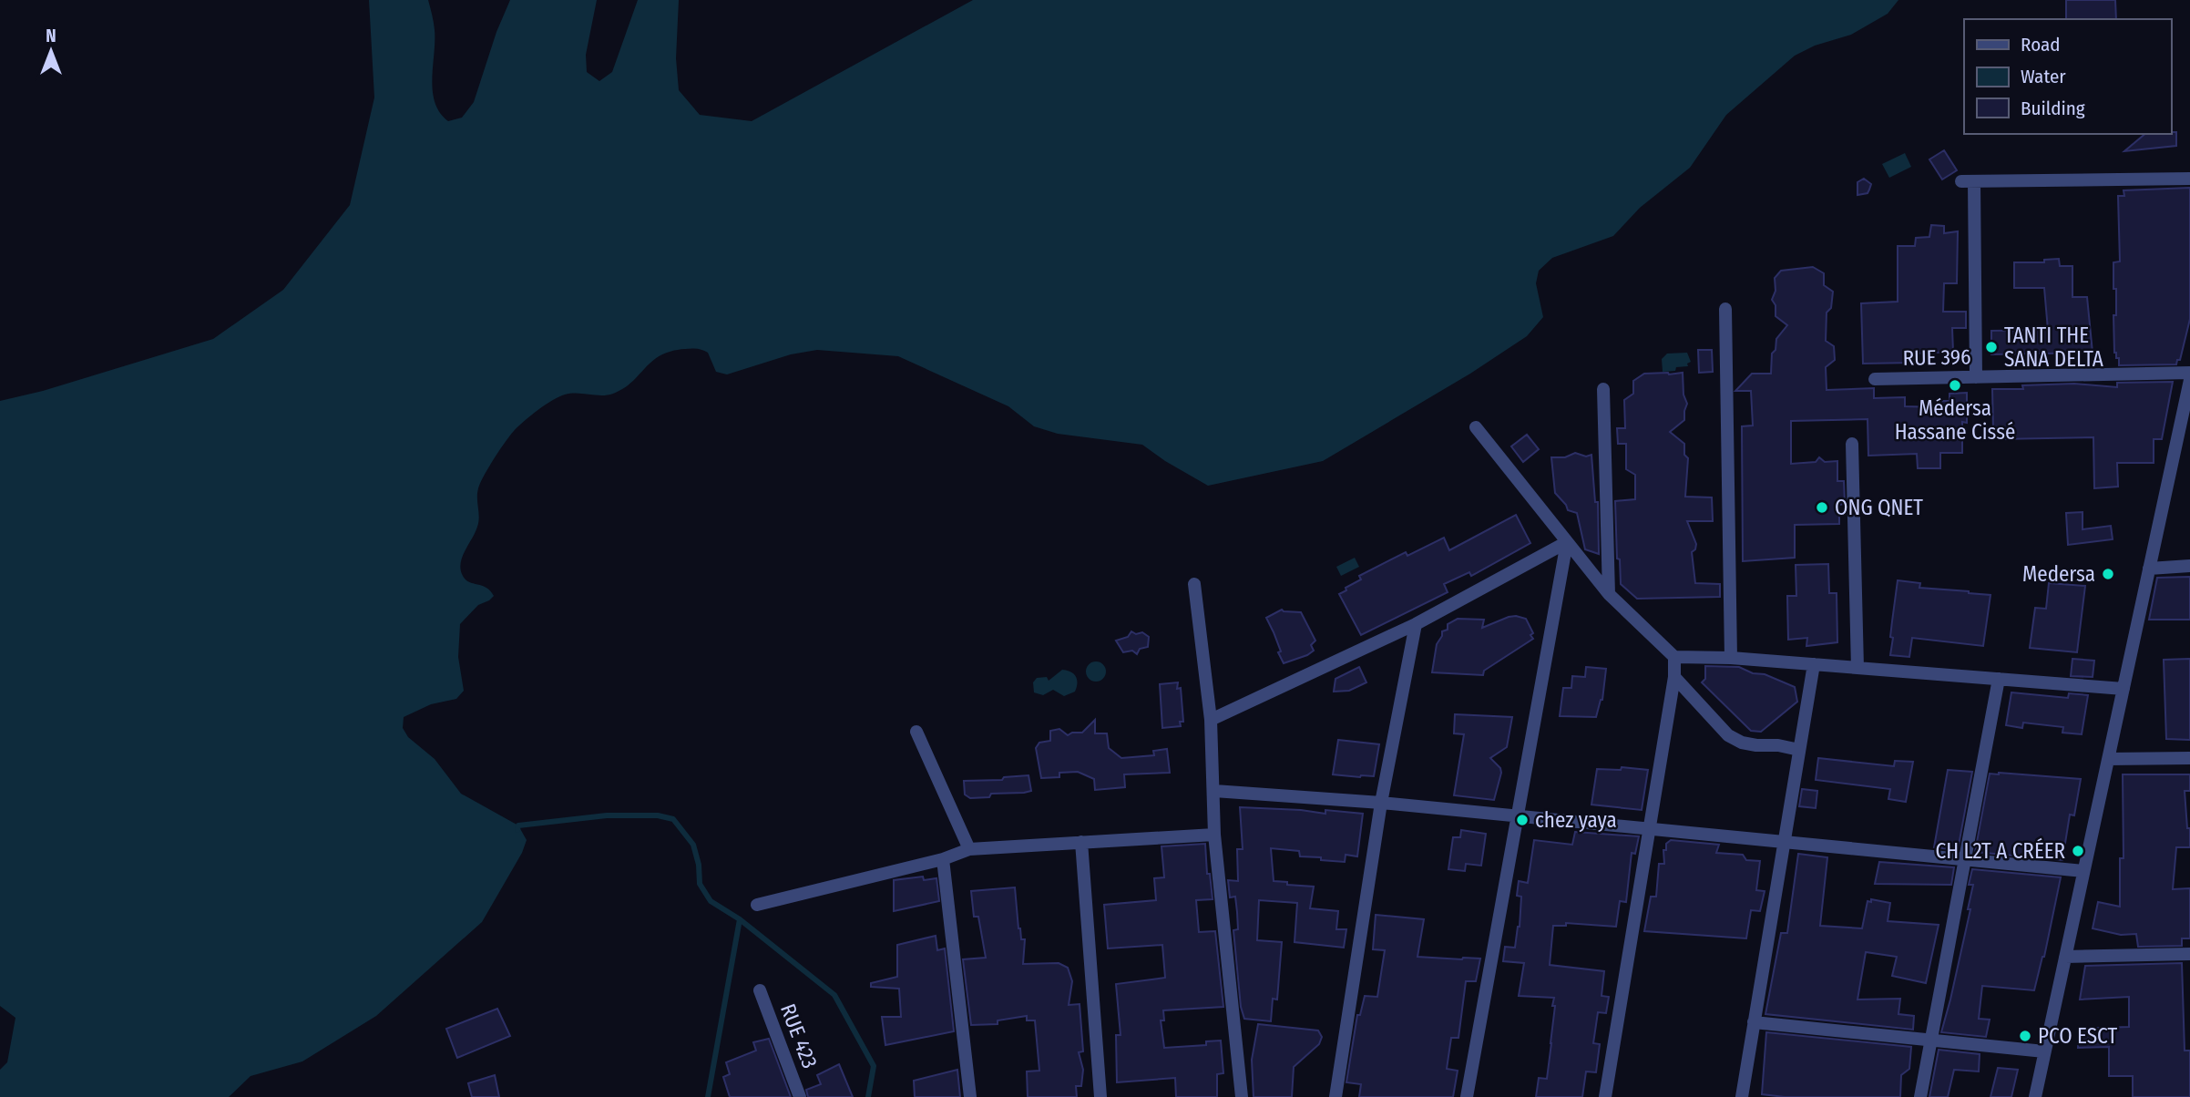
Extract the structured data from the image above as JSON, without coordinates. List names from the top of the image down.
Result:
{
  "streets": {
    "street": ["RUE 396", "RUE 423"]
  },
  "places": [
    "TANTI THE SANA DELTA",
    "Médersa Hassane Cissé",
    "ONG QNET",
    "Medersa",
    "chez yaya",
    "CH L2T A CRÉER",
    "PCO ESCT"
  ],
  "legend": ["Road", "Water", "Building"],
  "north": "top"
}
